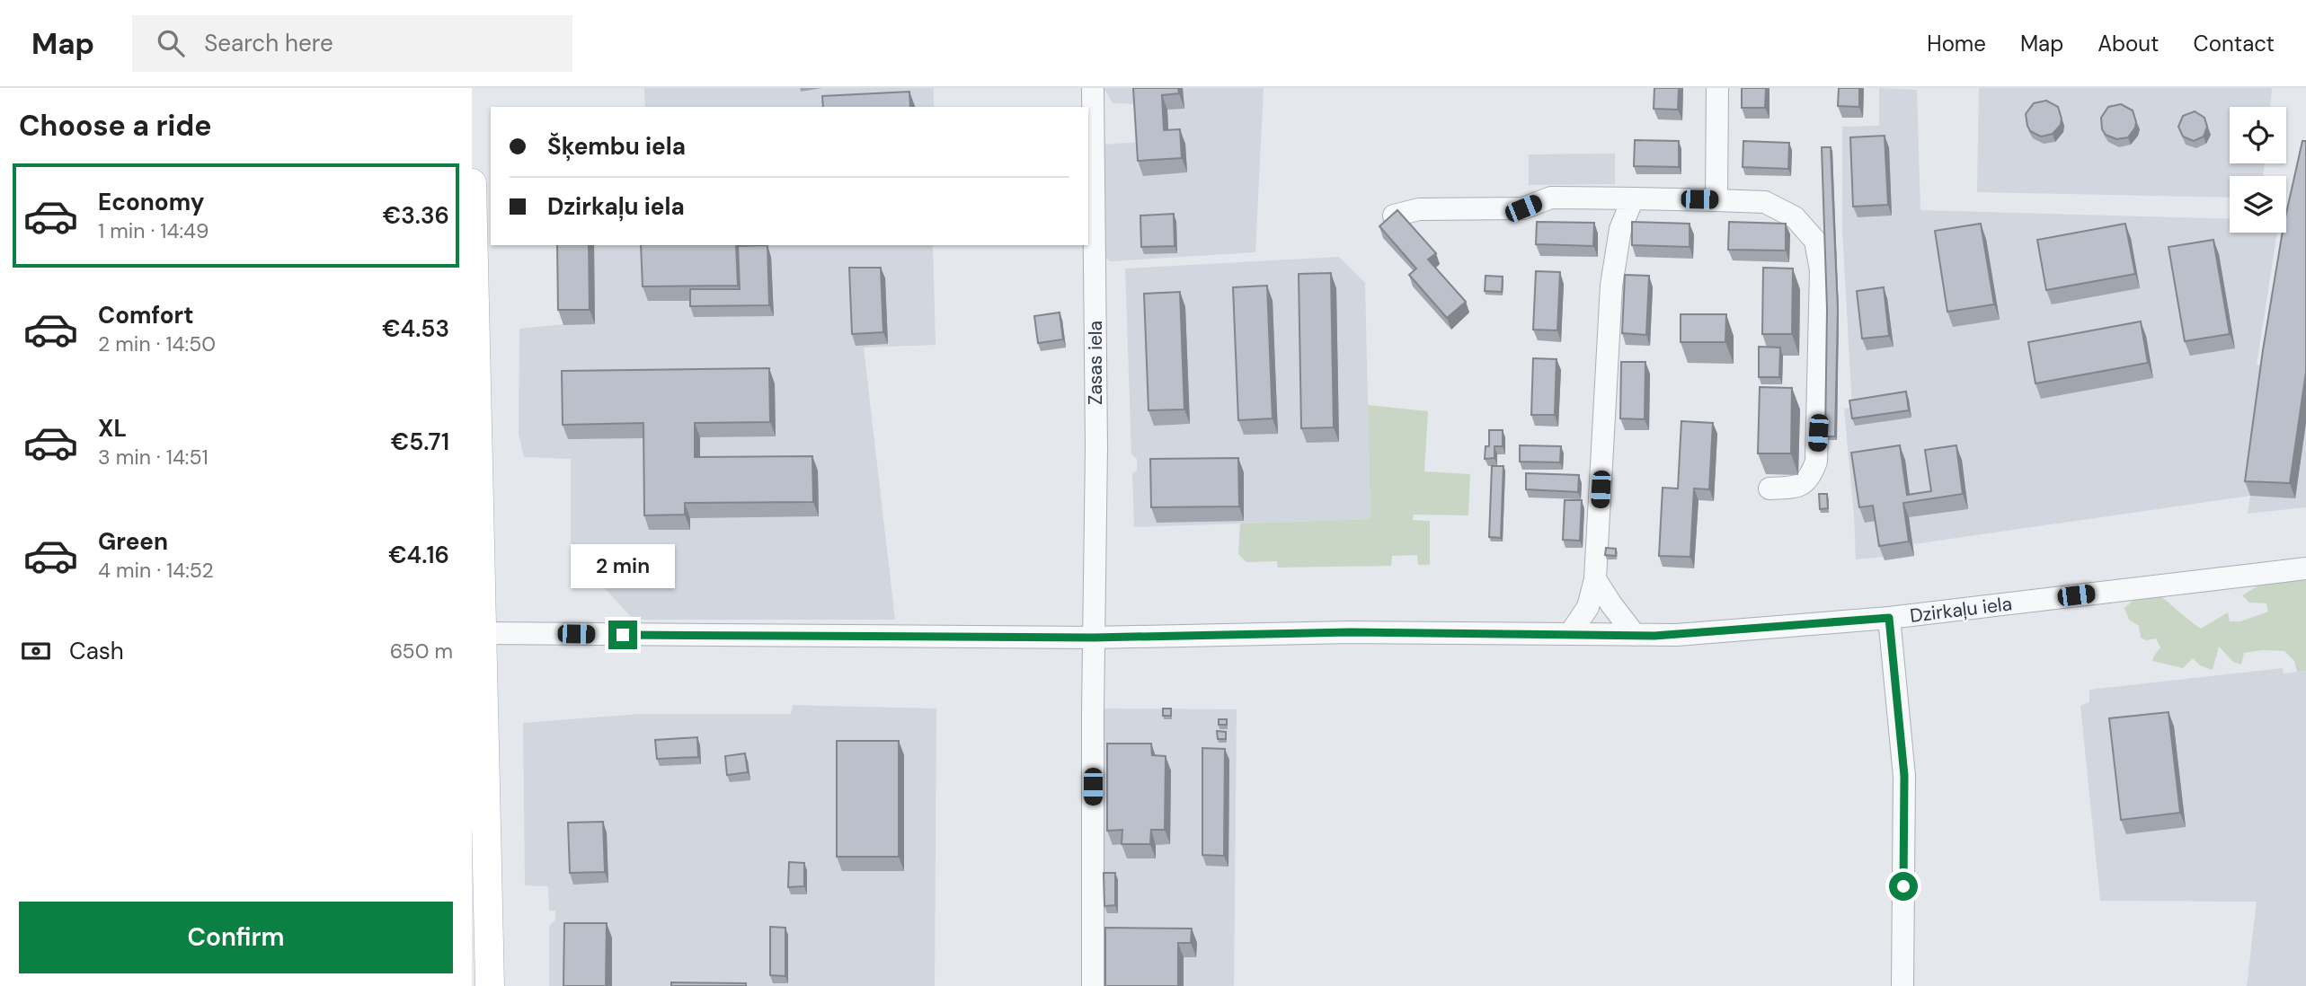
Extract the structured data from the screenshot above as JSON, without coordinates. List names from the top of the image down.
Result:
{
  "streets": {
    "street": ["Zasas iela", "Dzirkaļu iela"]
  },
  "crossings": [
    ["Zasas iela", "Dzirkaļu iela"]
  ],
  "page": {
    "header": "Map",
    "search": "Search here",
    "nav": [
      "Home",
      "Map",
      "About",
      "Contact"
    ],
    "heading": "Choose a ride",
    "banner": ["Šķembu iela", "Dzirkaļu iela"],
    "list": [
      {
        "name": "Economy",
        "note": "1 min · 14:49",
        "value": "€3.36"
      },
      {
        "name": "Comfort",
        "note": "2 min · 14:50",
        "value": "€4.53"
      },
      {
        "name": "XL",
        "note": "3 min · 14:51",
        "value": "€5.71"
      },
      {
        "name": "Green",
        "note": "4 min · 14:52",
        "value": "€4.16"
      }
    ],
    "bubble": "2 min",
    "pay": ["Cash", "650 m"],
    "buttons": "Confirm"
  }
}
